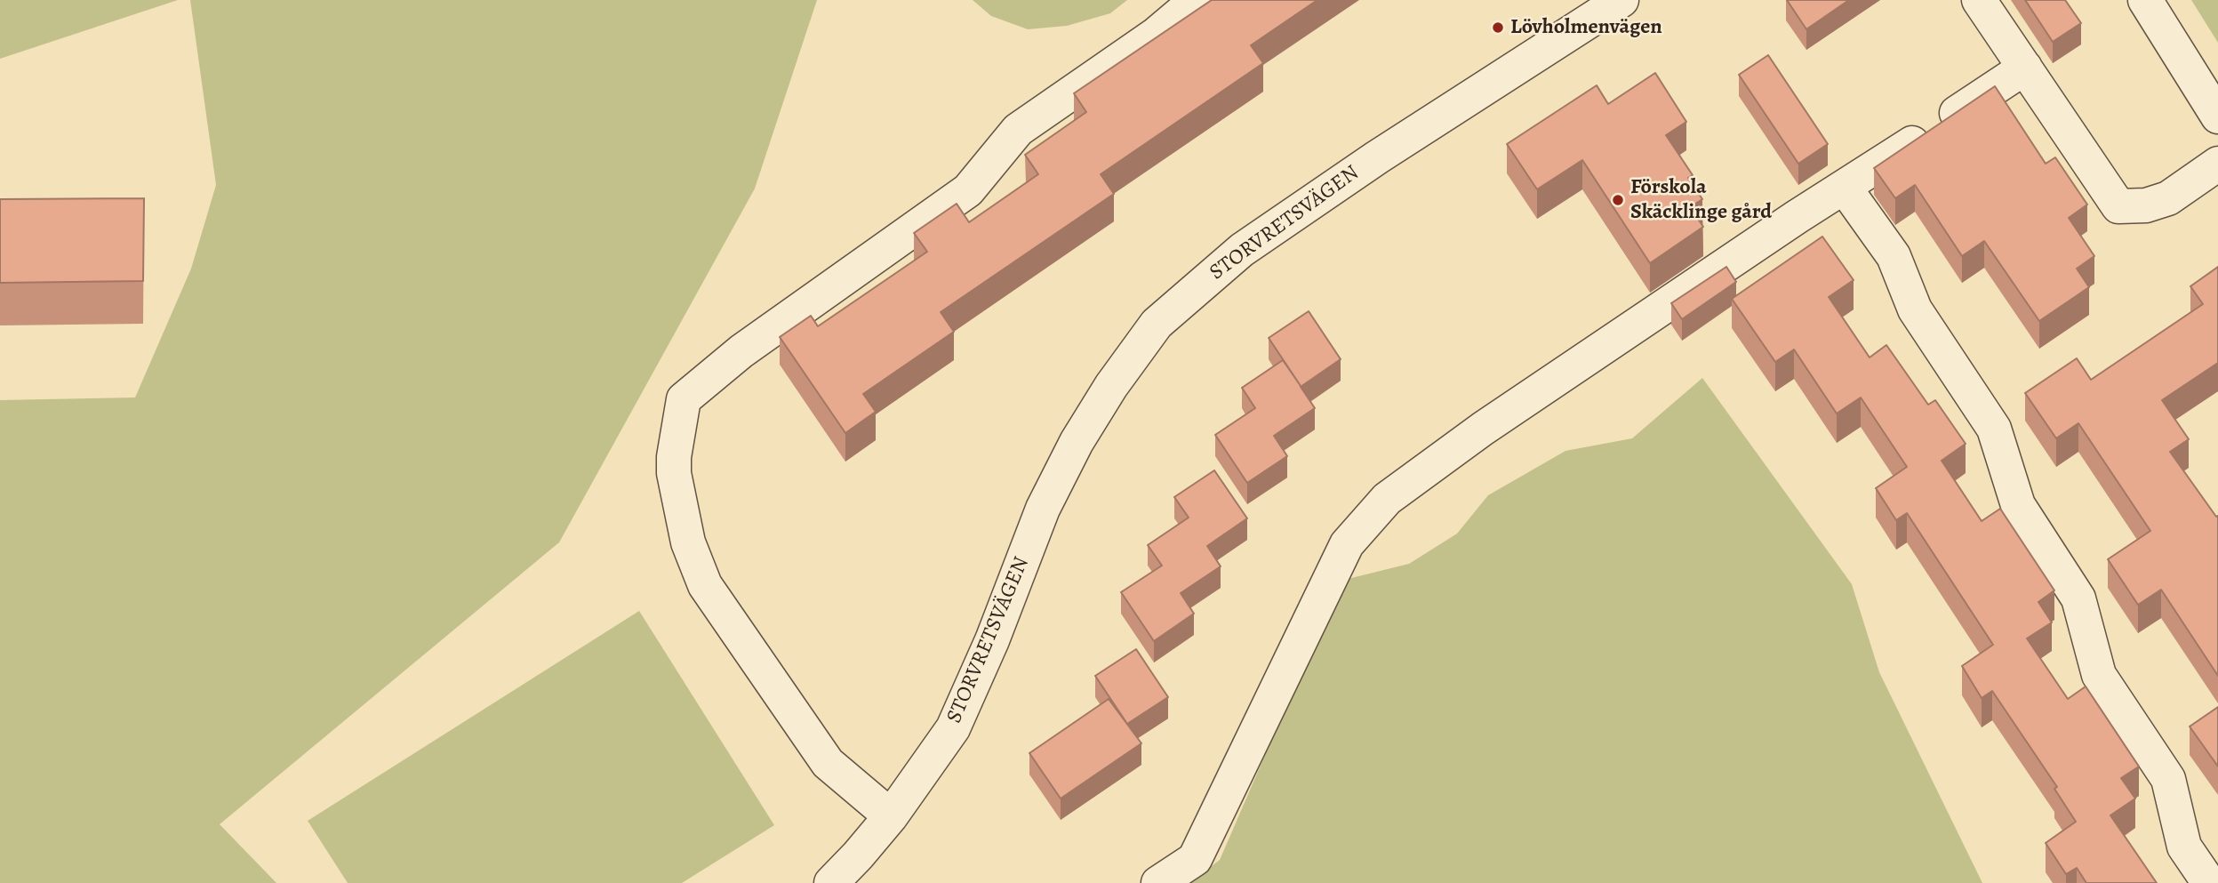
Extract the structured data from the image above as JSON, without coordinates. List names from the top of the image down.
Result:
{
  "streets": {
    "street": ["STORVRETSVÄGEN"]
  },
  "places": ["Lövholmenvägen", "Förskola Skäcklinge gård"]
}
